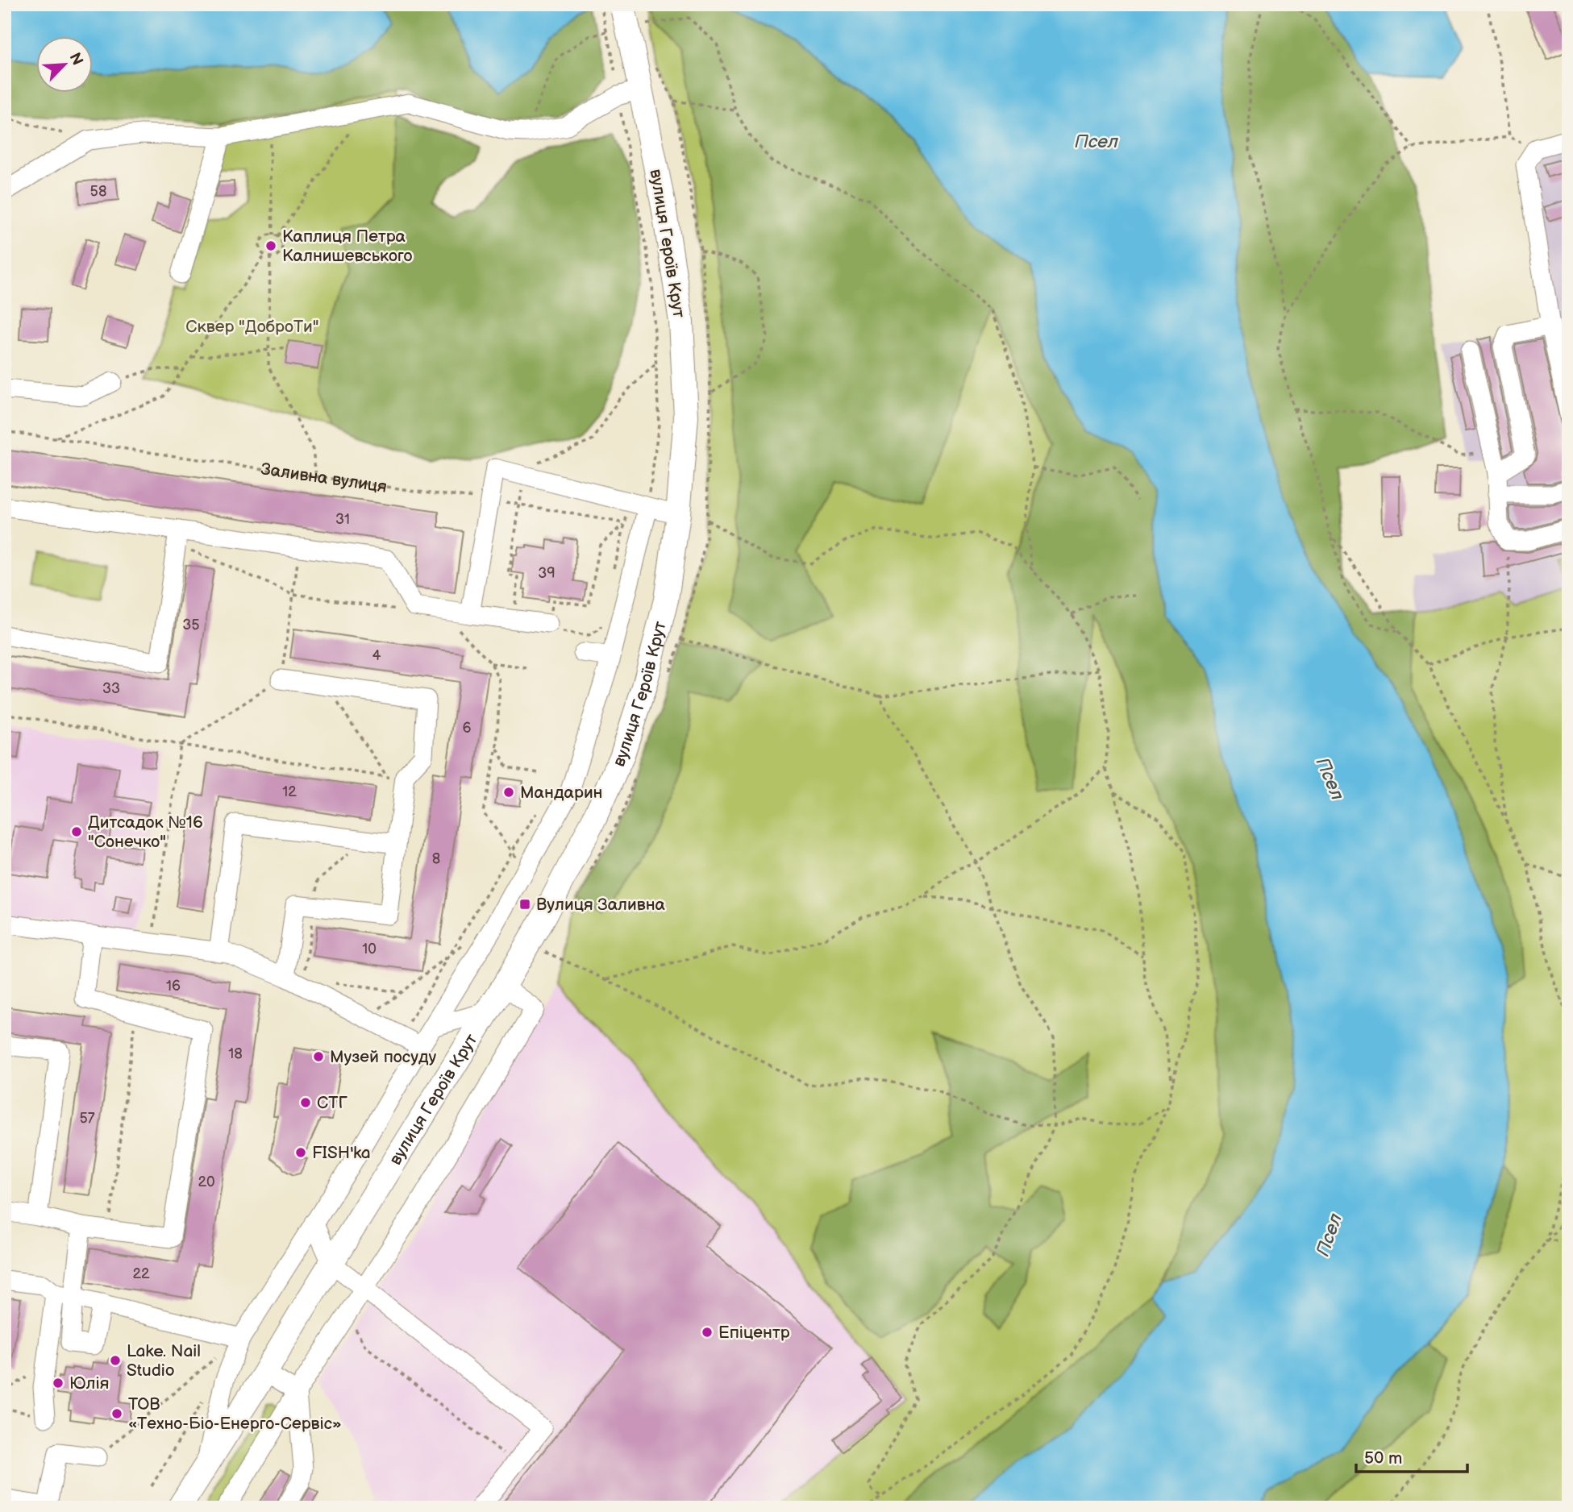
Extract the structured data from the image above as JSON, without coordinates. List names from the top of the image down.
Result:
{
  "streets": {
    "main road": ["вулиця Героїв Крут"],
    "path": ["Заливна вулиця"]
  },
  "water": ["Псел"],
  "parks": ["Сквер \"ДоброТи\""],
  "places": {
    "other": [
      "Каплиця Петра Калнишевського",
      "Мандарин",
      "Дитсадок №16 \"Сонечко\"",
      "Музей посуду",
      "СТГ",
      "FISH'ka",
      "Епіцентр",
      "Lake. Nail Studio",
      "Юлія",
      "ТОВ «Техно-Біо-Енерго-Сервіс»"
    ],
    "transit": ["Вулиця Заливна"]
  },
  "house_numbers": [
    "58",
    "31",
    "39",
    "35",
    "4",
    "33",
    "6",
    "12",
    "8",
    "10",
    "16",
    "18",
    "57",
    "20",
    "22"
  ],
  "scale_bar": "50 m",
  "north": "top right"
}
